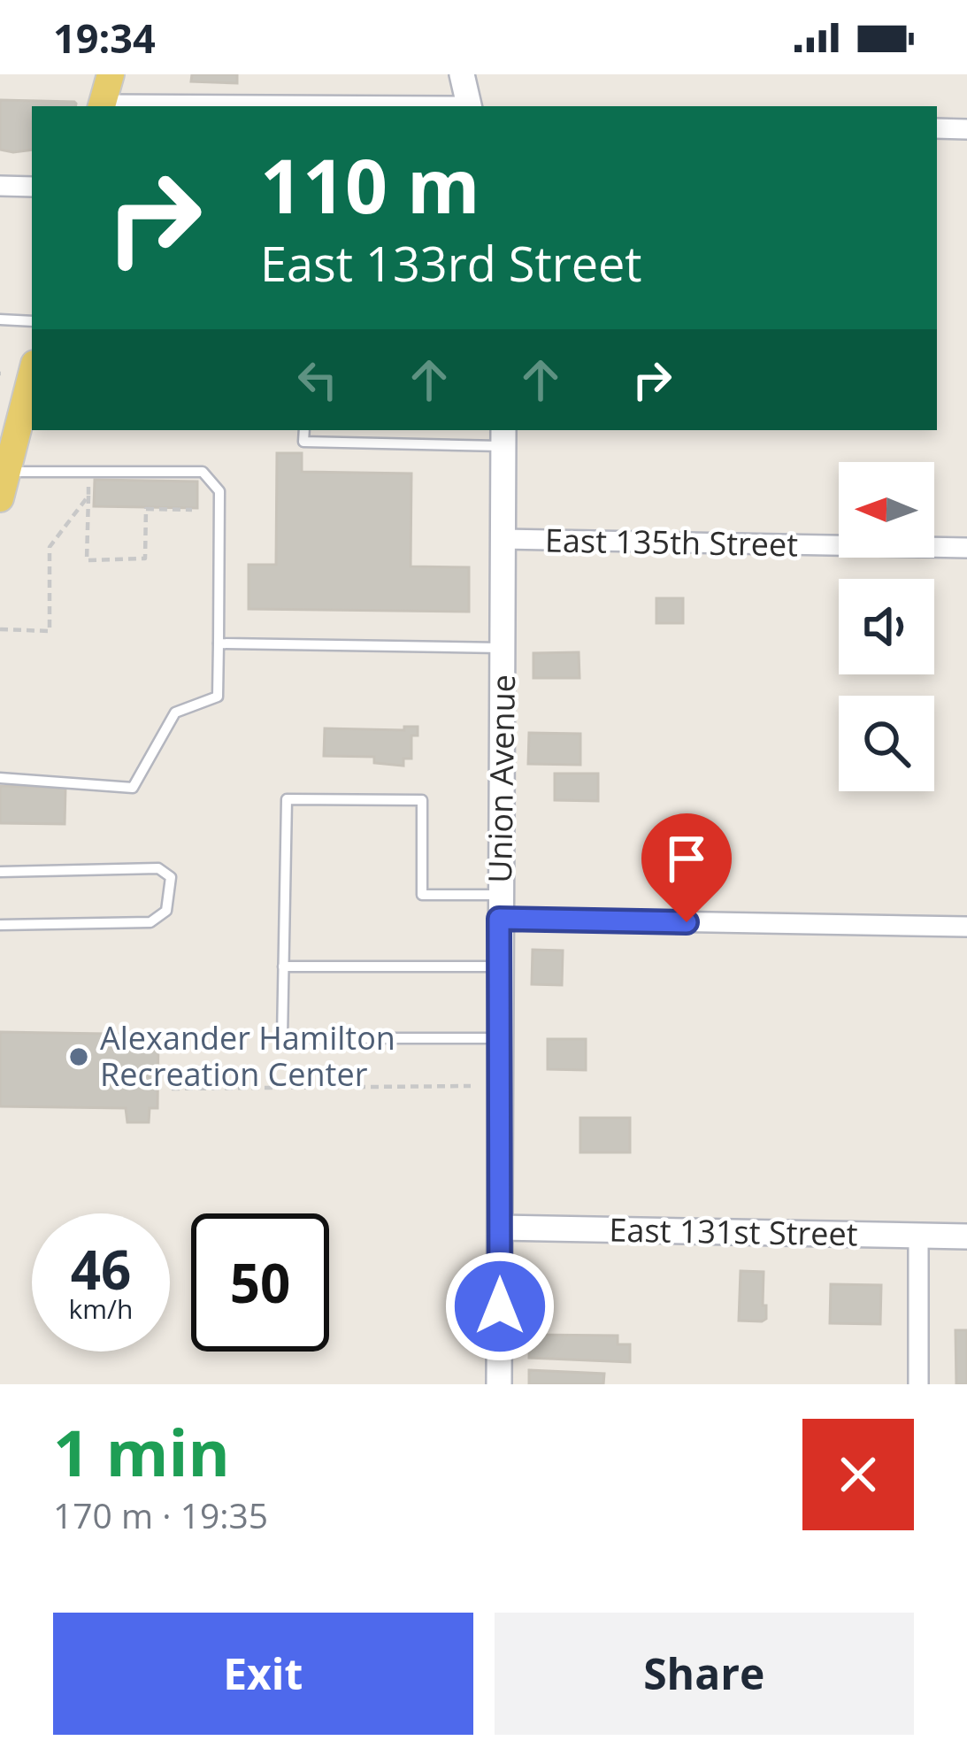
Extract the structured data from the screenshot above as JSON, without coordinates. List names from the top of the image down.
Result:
{
  "streets": {
    "main road": ["Union Avenue", "East 131st Street"],
    "street": ["East 135th Street"]
  },
  "crossings": [
    ["East 135th Street", "Union Avenue"],
    ["Union Avenue", "East 131st Street"]
  ],
  "places": ["Alexander Hamilton Recreation Center"],
  "north": "left",
  "page": {
    "status": "19:34",
    "turn": ["110 m", "East 133rd Street"],
    "speed": "46 km/h",
    "limit": "50",
    "heading": ["1 min", "170 m · 19:35"],
    "buttons": ["Exit", "Share"]
  }
}
